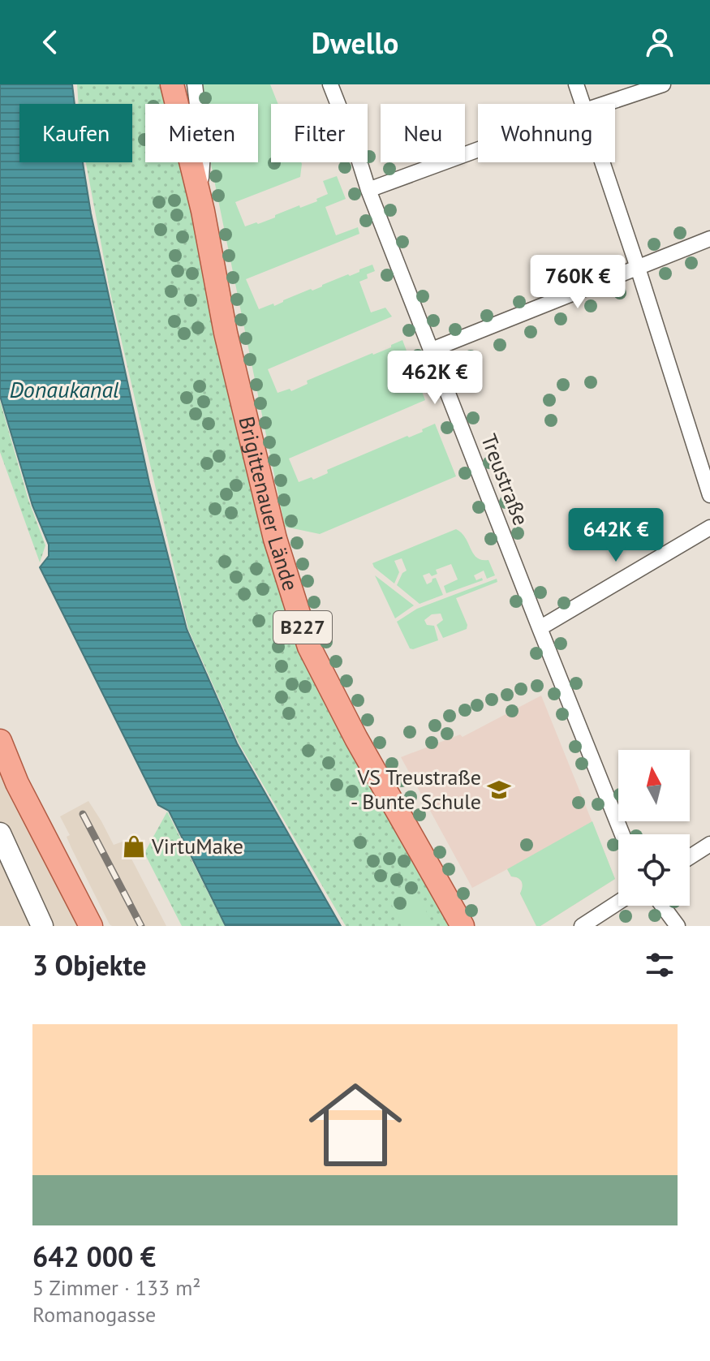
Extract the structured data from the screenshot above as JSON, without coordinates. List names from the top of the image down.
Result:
{
  "streets": {
    "main road": ["Brigittenauer Lände", "B227"],
    "street": ["Treustraße"]
  },
  "water": ["Donaukanal"],
  "places": {
    "school or university": ["VS Treustraße - Bunte Schule"],
    "shop": ["VirtuMake"]
  },
  "north": "top",
  "page": {
    "header": "Dwello",
    "chip": [
      "Kaufen",
      "Mieten",
      "Filter",
      "Neu",
      "Wohnung"
    ],
    "price": ["760K €", "462K €", "642K €"],
    "heading": "3 Objekte",
    "list": [
      {
        "name": "642 000 €",
        "note": "5 Zimmer · 133 m² · Romanogasse"
      }
    ]
  }
}
